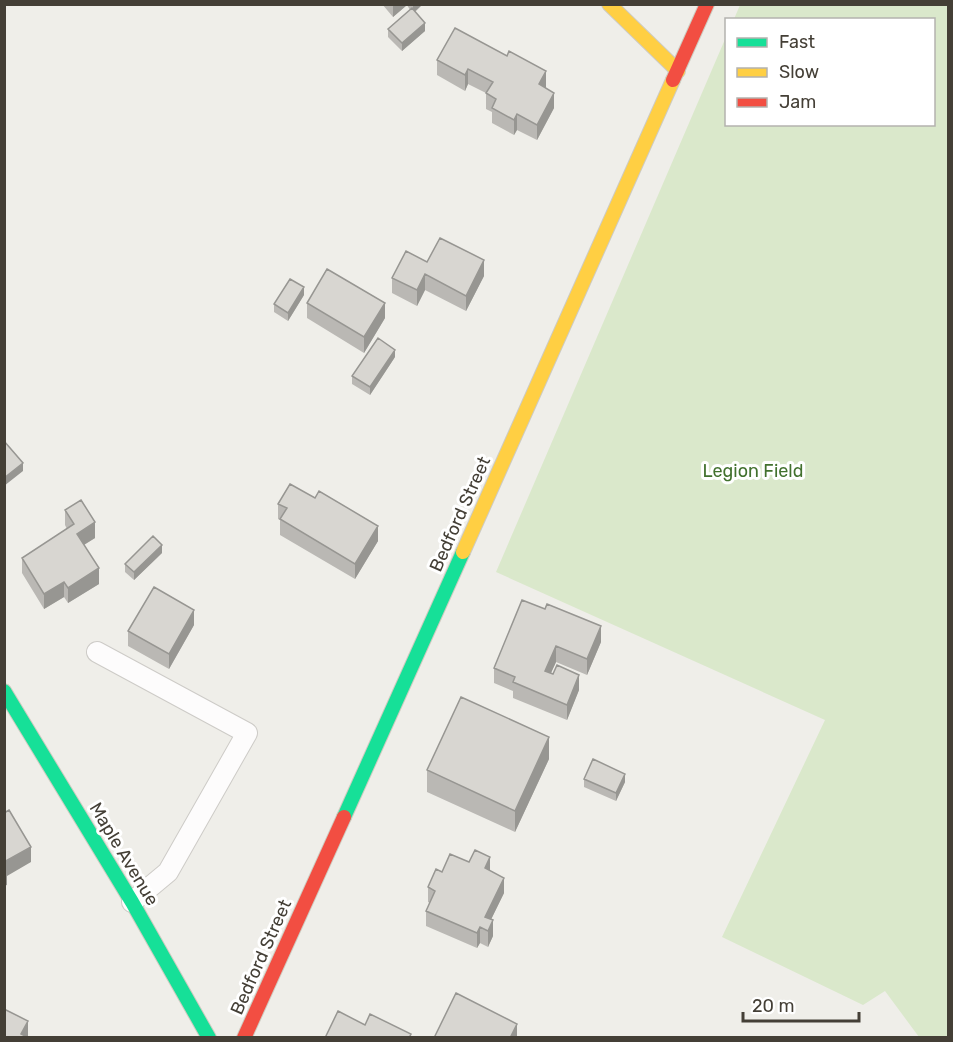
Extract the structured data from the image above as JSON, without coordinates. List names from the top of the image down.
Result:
{
  "streets": {
    "main road": ["Bedford Street", "Maple Avenue"]
  },
  "parks": ["Legion Field"],
  "legend": ["Fast", "Slow", "Jam"],
  "scale_bar": "20 m"
}
